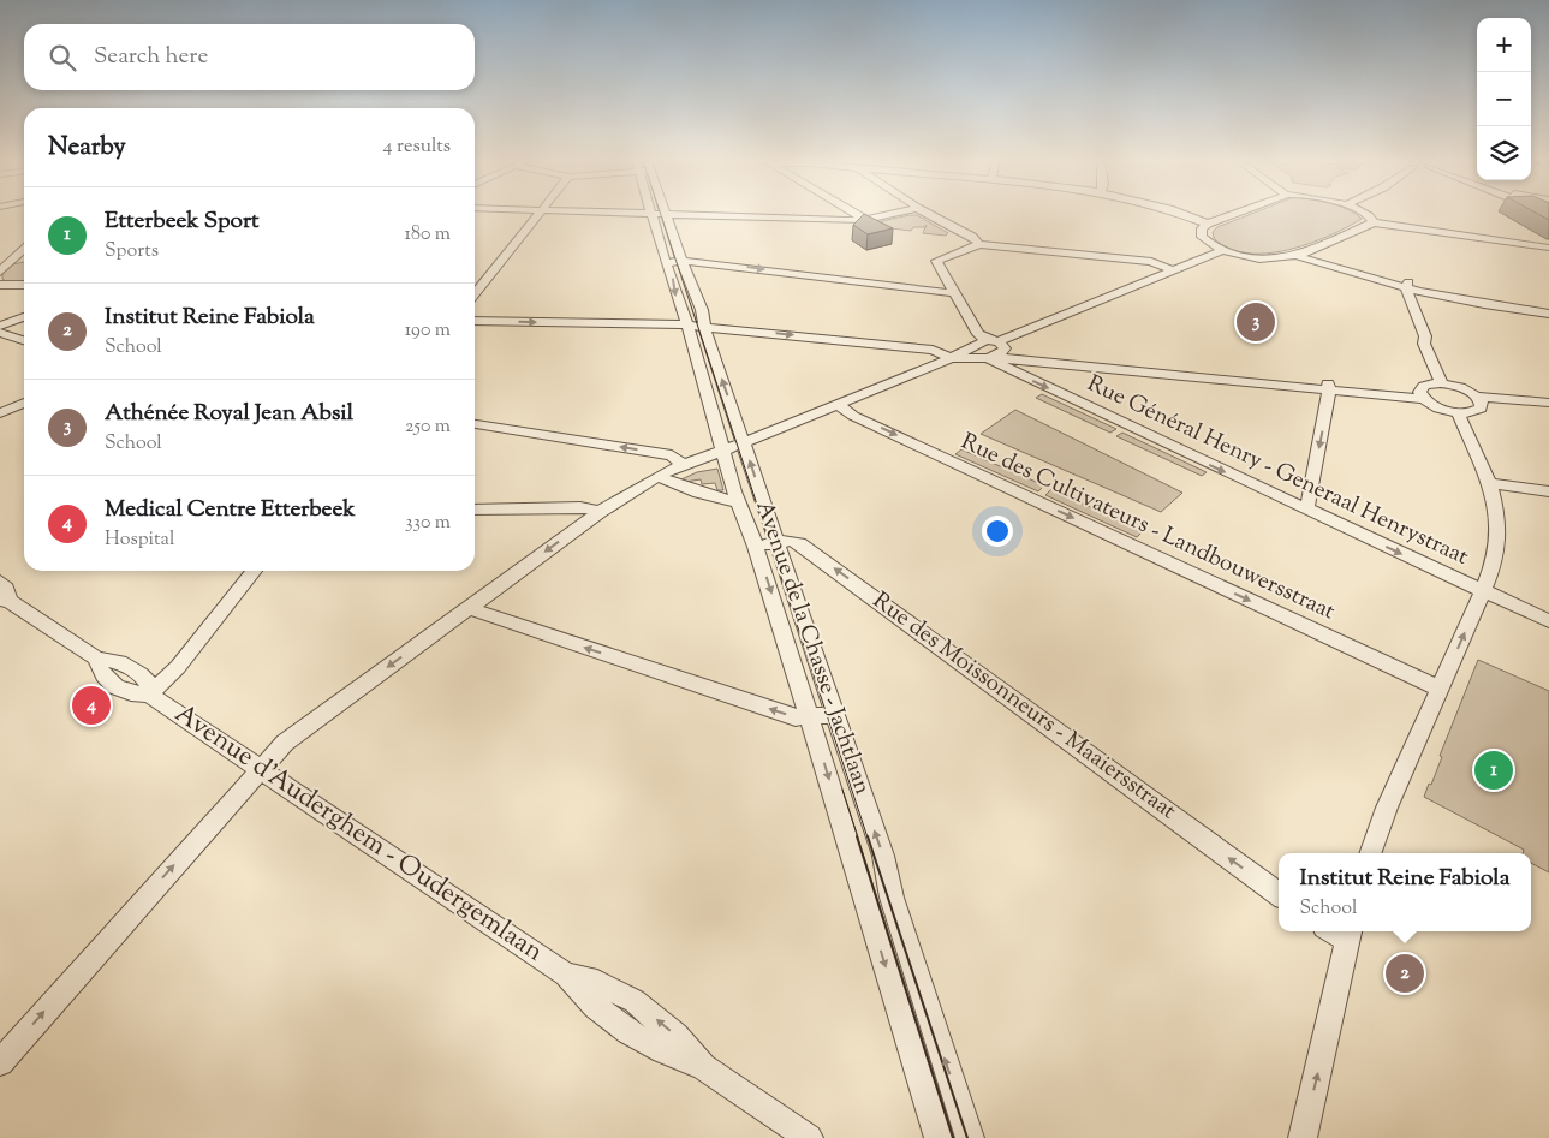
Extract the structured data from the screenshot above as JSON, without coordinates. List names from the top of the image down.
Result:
{
  "streets": {
    "street": [
      "Rue Général Henry - Generaal Henrystraat",
      "Rue des Cultivateurs - Landbouwersstraat",
      "Avenue de la Chasse - Jachtlaan",
      "Rue des Moissonneurs - Maaiersstraat",
      "Avenue d'Auderghem - Oudergemlaan"
    ]
  },
  "crossings": [
    ["Avenue de la Chasse - Jachtlaan", "Rue des Moissonneurs - Maaiersstraat"]
  ],
  "one_way": ["Rue des Moissonneurs - Maaiersstraat"],
  "page": {
    "map_buttons": ["+", "−"],
    "search": "Search here",
    "heading": ["Nearby", "4 results"],
    "list": [
      {
        "mark": "1",
        "name": "Etterbeek Sport",
        "note": "Sports",
        "value": "180 m"
      },
      {
        "mark": "2",
        "name": "Institut Reine Fabiola",
        "note": "School",
        "value": "190 m"
      },
      {
        "mark": "3",
        "name": "Athénée Royal Jean Absil",
        "note": "School",
        "value": "250 m"
      },
      {
        "mark": "4",
        "name": "Medical Centre Etterbeek",
        "note": "Hospital",
        "value": "330 m"
      }
    ],
    "pins": [
      "3",
      "4",
      "1",
      "2"
    ],
    "popup": ["Institut Reine Fabiola", "School"]
  }
}
